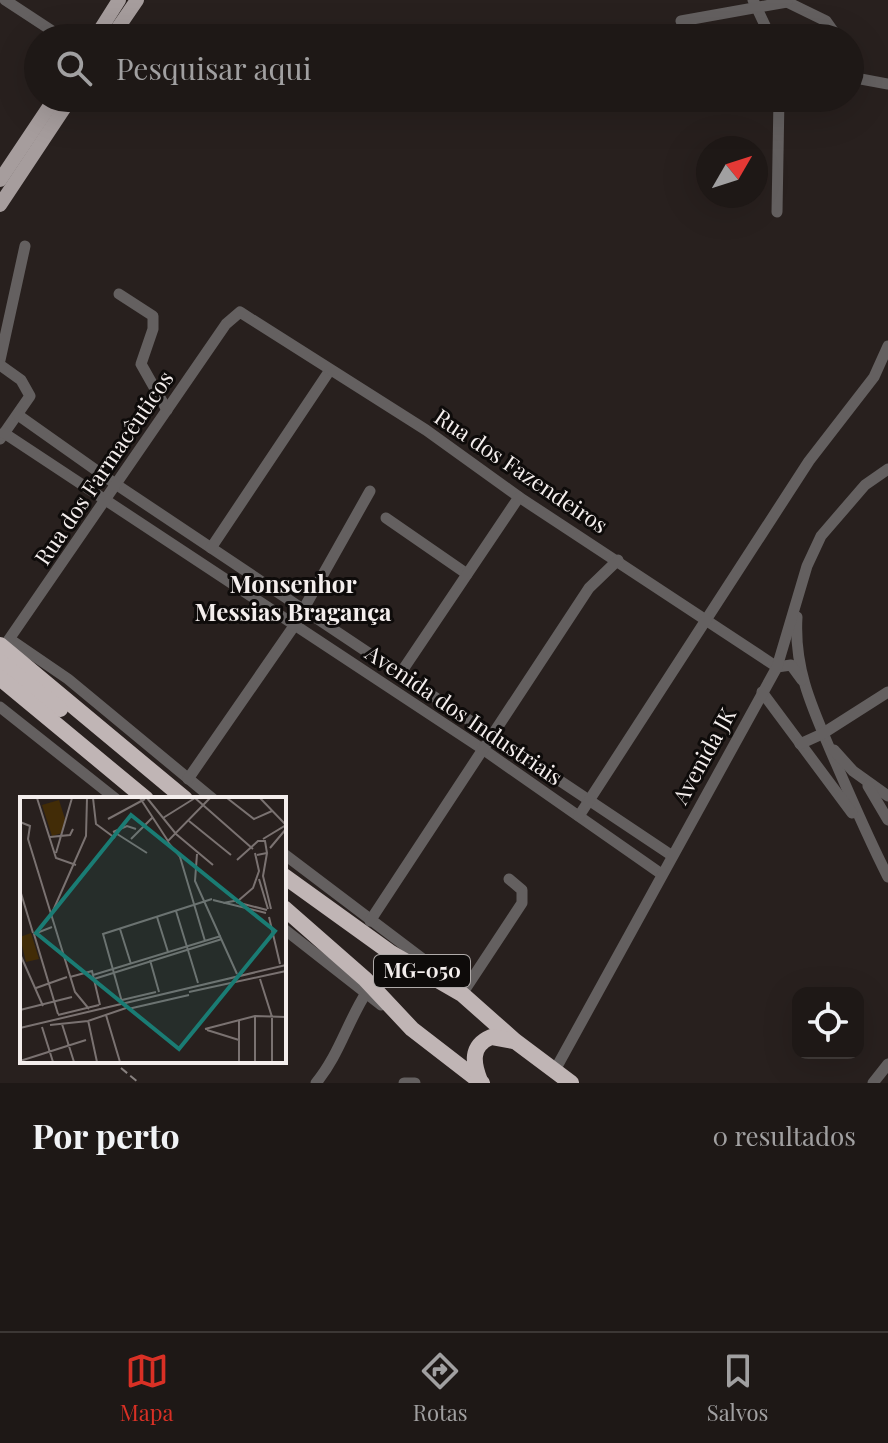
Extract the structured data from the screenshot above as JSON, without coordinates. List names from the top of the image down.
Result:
{
  "streets": {
    "highway": ["MG-050"],
    "street": [
      "Rua dos Farmacêuticos",
      "Rua dos Fazendeiros",
      "Avenida dos Industriais",
      "Avenida JK"
    ]
  },
  "crossings": [
    ["Rua dos Farmacêuticos", "Rua dos Fazendeiros"],
    ["Rua dos Farmacêuticos", "Avenida dos Industriais"],
    ["Rua dos Fazendeiros", "Avenida JK"],
    ["Avenida dos Industriais", "Avenida JK"],
    ["Avenida JK", "MG-050"]
  ],
  "districts": ["Monsenhor Messias Bragança"],
  "north": "top right",
  "page": {
    "search": "Pesquisar aqui",
    "heading": ["Por perto", "0 resultados"],
    "nav": ["Mapa", "Rotas", "Salvos"]
  }
}
